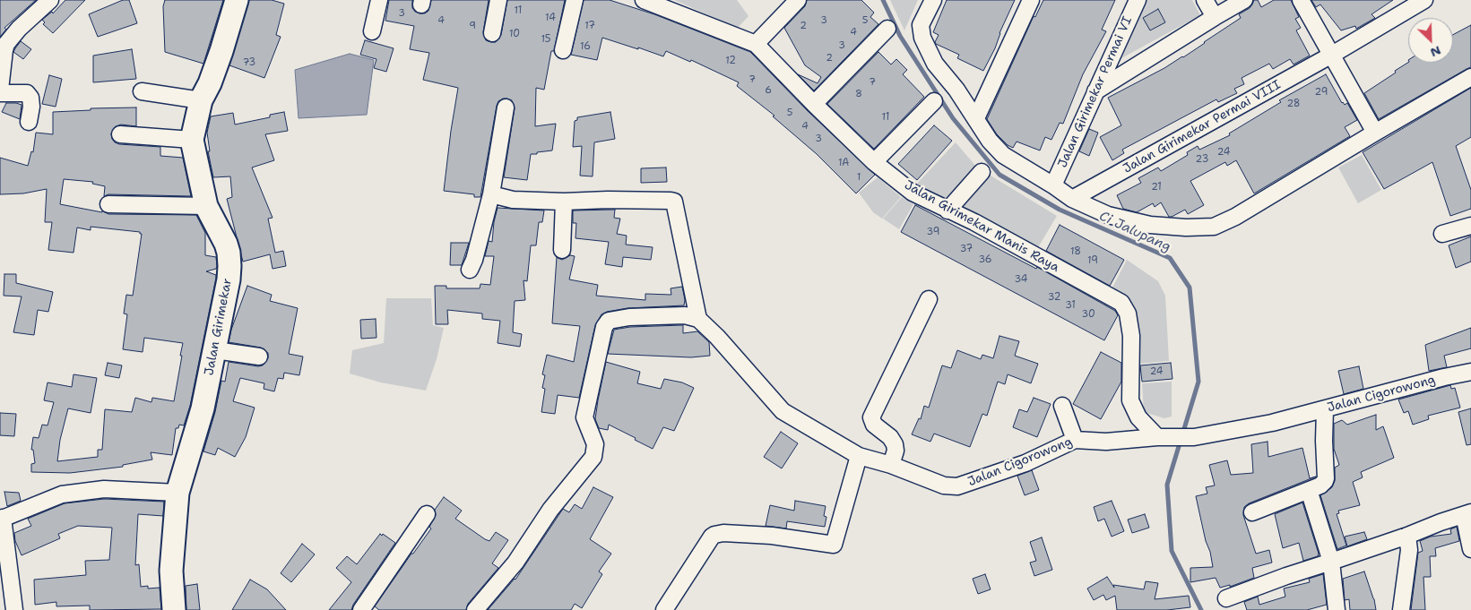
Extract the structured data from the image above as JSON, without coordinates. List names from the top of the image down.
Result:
{
  "streets": {
    "street": [
      "Jalan Girimekar Permai VI",
      "Jalan Girimekar Permai VIII",
      "Jalan Girimekar Manis Raya",
      "Jalan Girimekar",
      "Jalan Cigorowong"
    ]
  },
  "crossings": [
    ["Jalan Girimekar Manis Raya", "Jalan Cigorowong"]
  ],
  "water": ["Ci Jalupang"],
  "house_numbers": [
    "11",
    "3",
    "14",
    "4",
    "3",
    "5",
    "9",
    "17",
    "2",
    "4",
    "10",
    "15",
    "3",
    "16",
    "2",
    "12",
    "73",
    "7",
    "7",
    "6",
    "29",
    "8",
    "28",
    "5",
    "11",
    "4",
    "3",
    "24",
    "23",
    "1A",
    "1",
    "21",
    "39",
    "37",
    "18",
    "36",
    "19",
    "34",
    "32",
    "31",
    "30",
    "24"
  ],
  "north": "bottom right"
}
